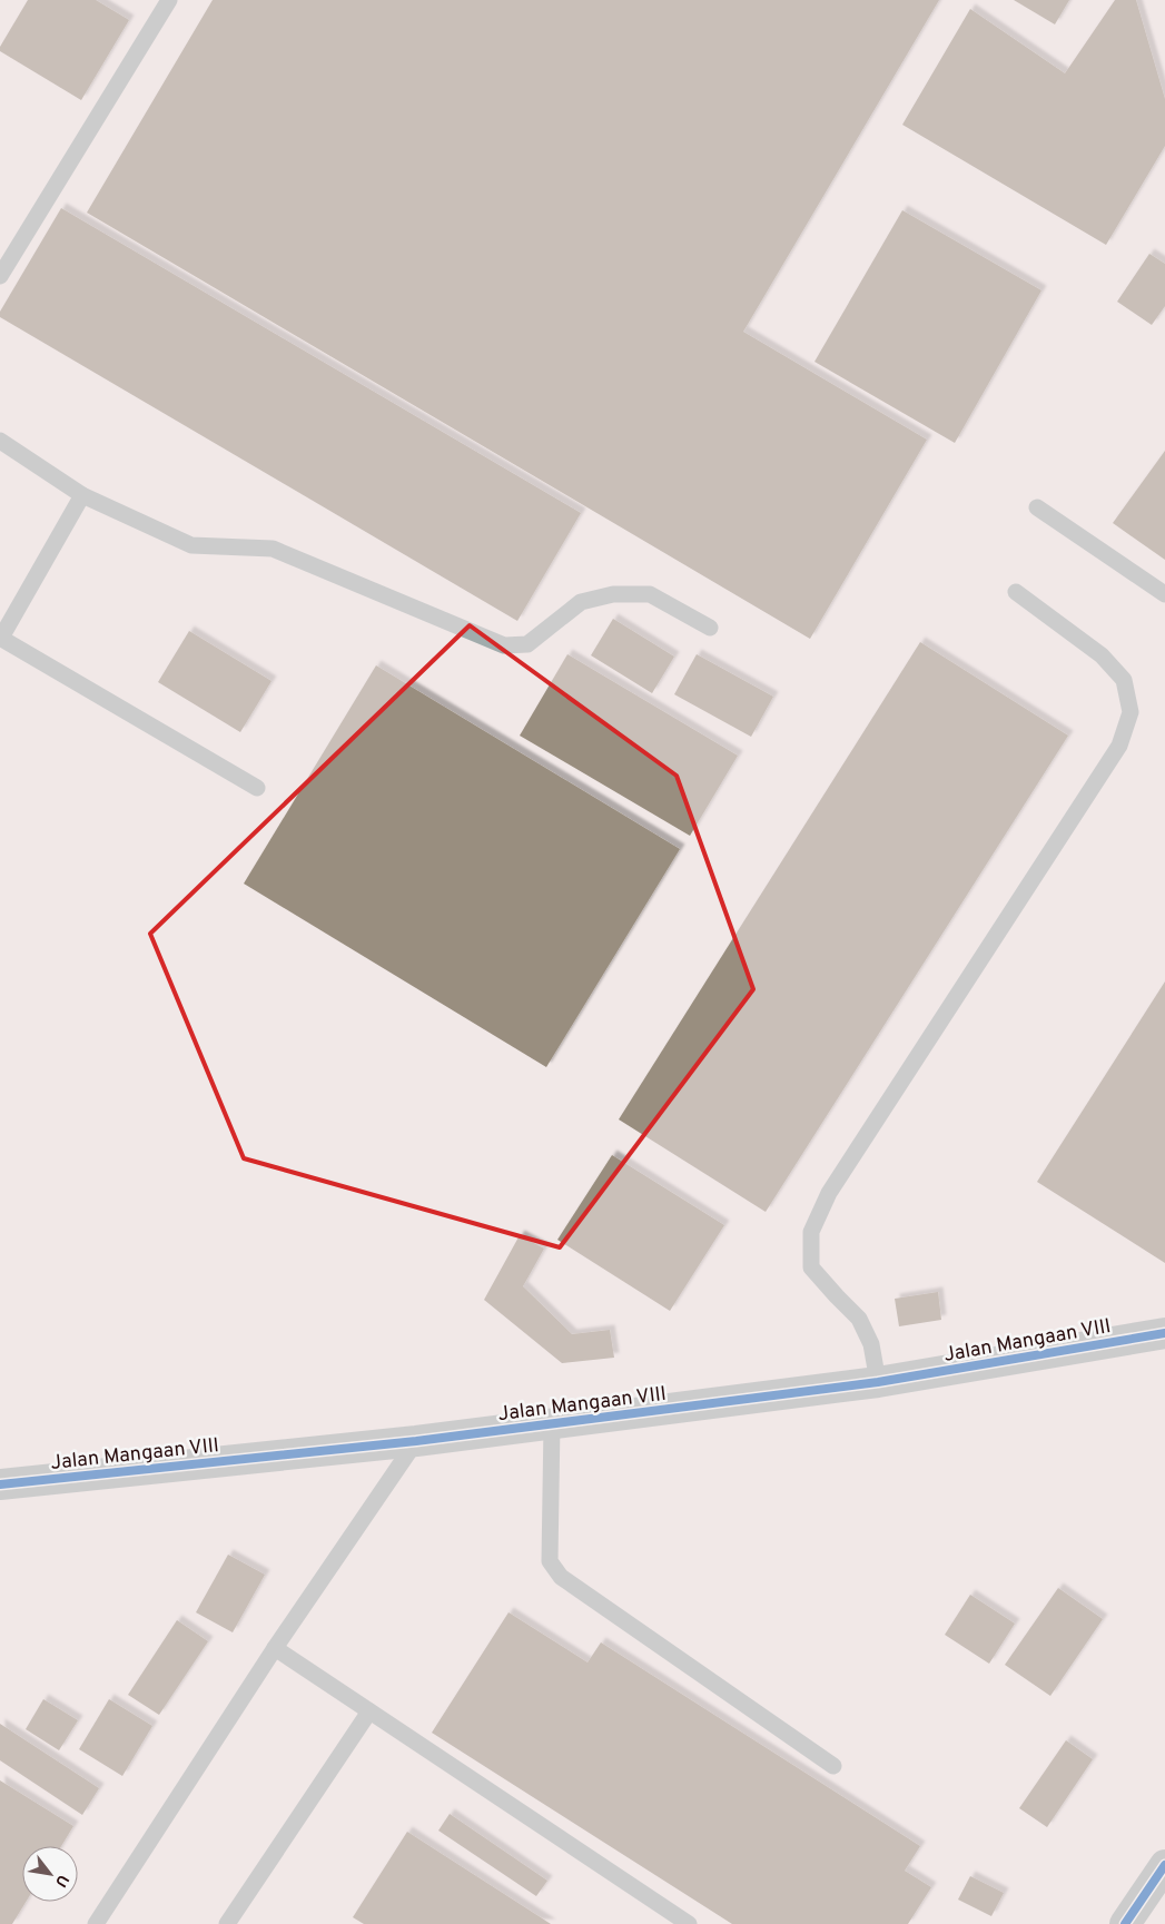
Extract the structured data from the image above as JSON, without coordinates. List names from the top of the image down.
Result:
{
  "streets": {
    "street": ["Jalan Mangaan VIII"]
  },
  "north": "bottom right"
}
